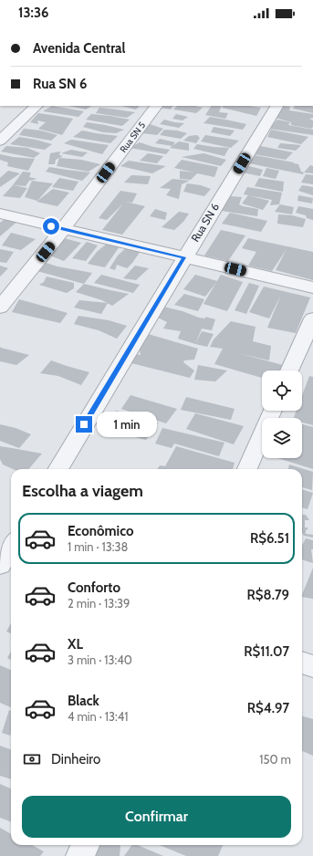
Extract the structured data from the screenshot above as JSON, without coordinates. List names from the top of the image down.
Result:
{
  "streets": {
    "street": ["Rua SN 5", "Rua SN 6"]
  },
  "page": {
    "status": "13:36",
    "banner": ["Avenida Central", "Rua SN 6"],
    "bubble": "1 min",
    "heading": "Escolha a viagem",
    "list": [
      {
        "name": "Econômico",
        "note": "1 min · 13:38",
        "value": "R$6.51"
      },
      {
        "name": "Conforto",
        "note": "2 min · 13:39",
        "value": "R$8.79"
      },
      {
        "name": "XL",
        "note": "3 min · 13:40",
        "value": "R$11.07"
      },
      {
        "name": "Black",
        "note": "4 min · 13:41",
        "value": "R$4.97"
      }
    ],
    "pay": ["Dinheiro", "150 m"],
    "buttons": "Confirmar"
  }
}
